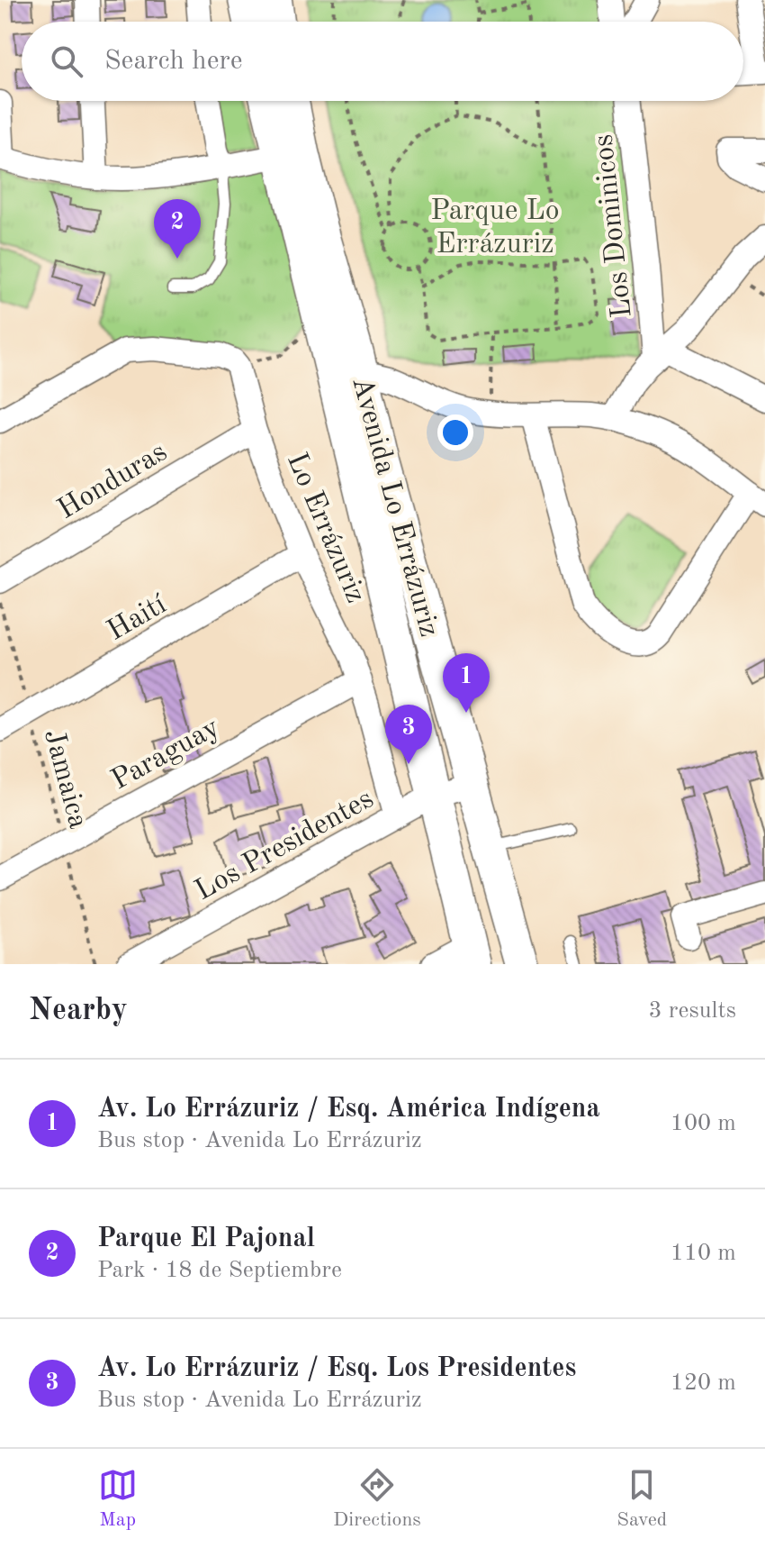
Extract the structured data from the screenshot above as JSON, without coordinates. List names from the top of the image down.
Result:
{
  "streets": {
    "main road": ["Avenida Lo Errázuriz"],
    "street": [
      "Los Dominicos",
      "Honduras",
      "Lo Errázuriz",
      "Haití",
      "Paraguay",
      "Los Presidentes"
    ],
    "path": ["Jamaica"]
  },
  "crossings": [
    ["Honduras", "Lo Errázuriz"],
    ["Avenida Lo Errázuriz", "Los Presidentes"],
    ["Lo Errázuriz", "Haití"],
    ["Lo Errázuriz", "Paraguay"],
    ["Lo Errázuriz", "Los Presidentes"],
    ["Haití", "Jamaica"],
    ["Paraguay", "Jamaica"]
  ],
  "parks": ["Parque Lo Errázuriz"],
  "page": {
    "search": "Search here",
    "pins": ["2", "1", "3"],
    "heading": ["Nearby", "3 results"],
    "list": [
      {
        "mark": "1",
        "name": "Av. Lo Errázuriz / Esq. América Indígena",
        "note": "Bus stop · Avenida Lo Errázuriz",
        "value": "100 m"
      },
      {
        "mark": "2",
        "name": "Parque El Pajonal",
        "note": "Park · 18 de Septiembre",
        "value": "110 m"
      },
      {
        "mark": "3",
        "name": "Av. Lo Errázuriz / Esq. Los Presidentes",
        "note": "Bus stop · Avenida Lo Errázuriz",
        "value": "120 m"
      }
    ],
    "nav": ["Map", "Directions", "Saved"]
  }
}
